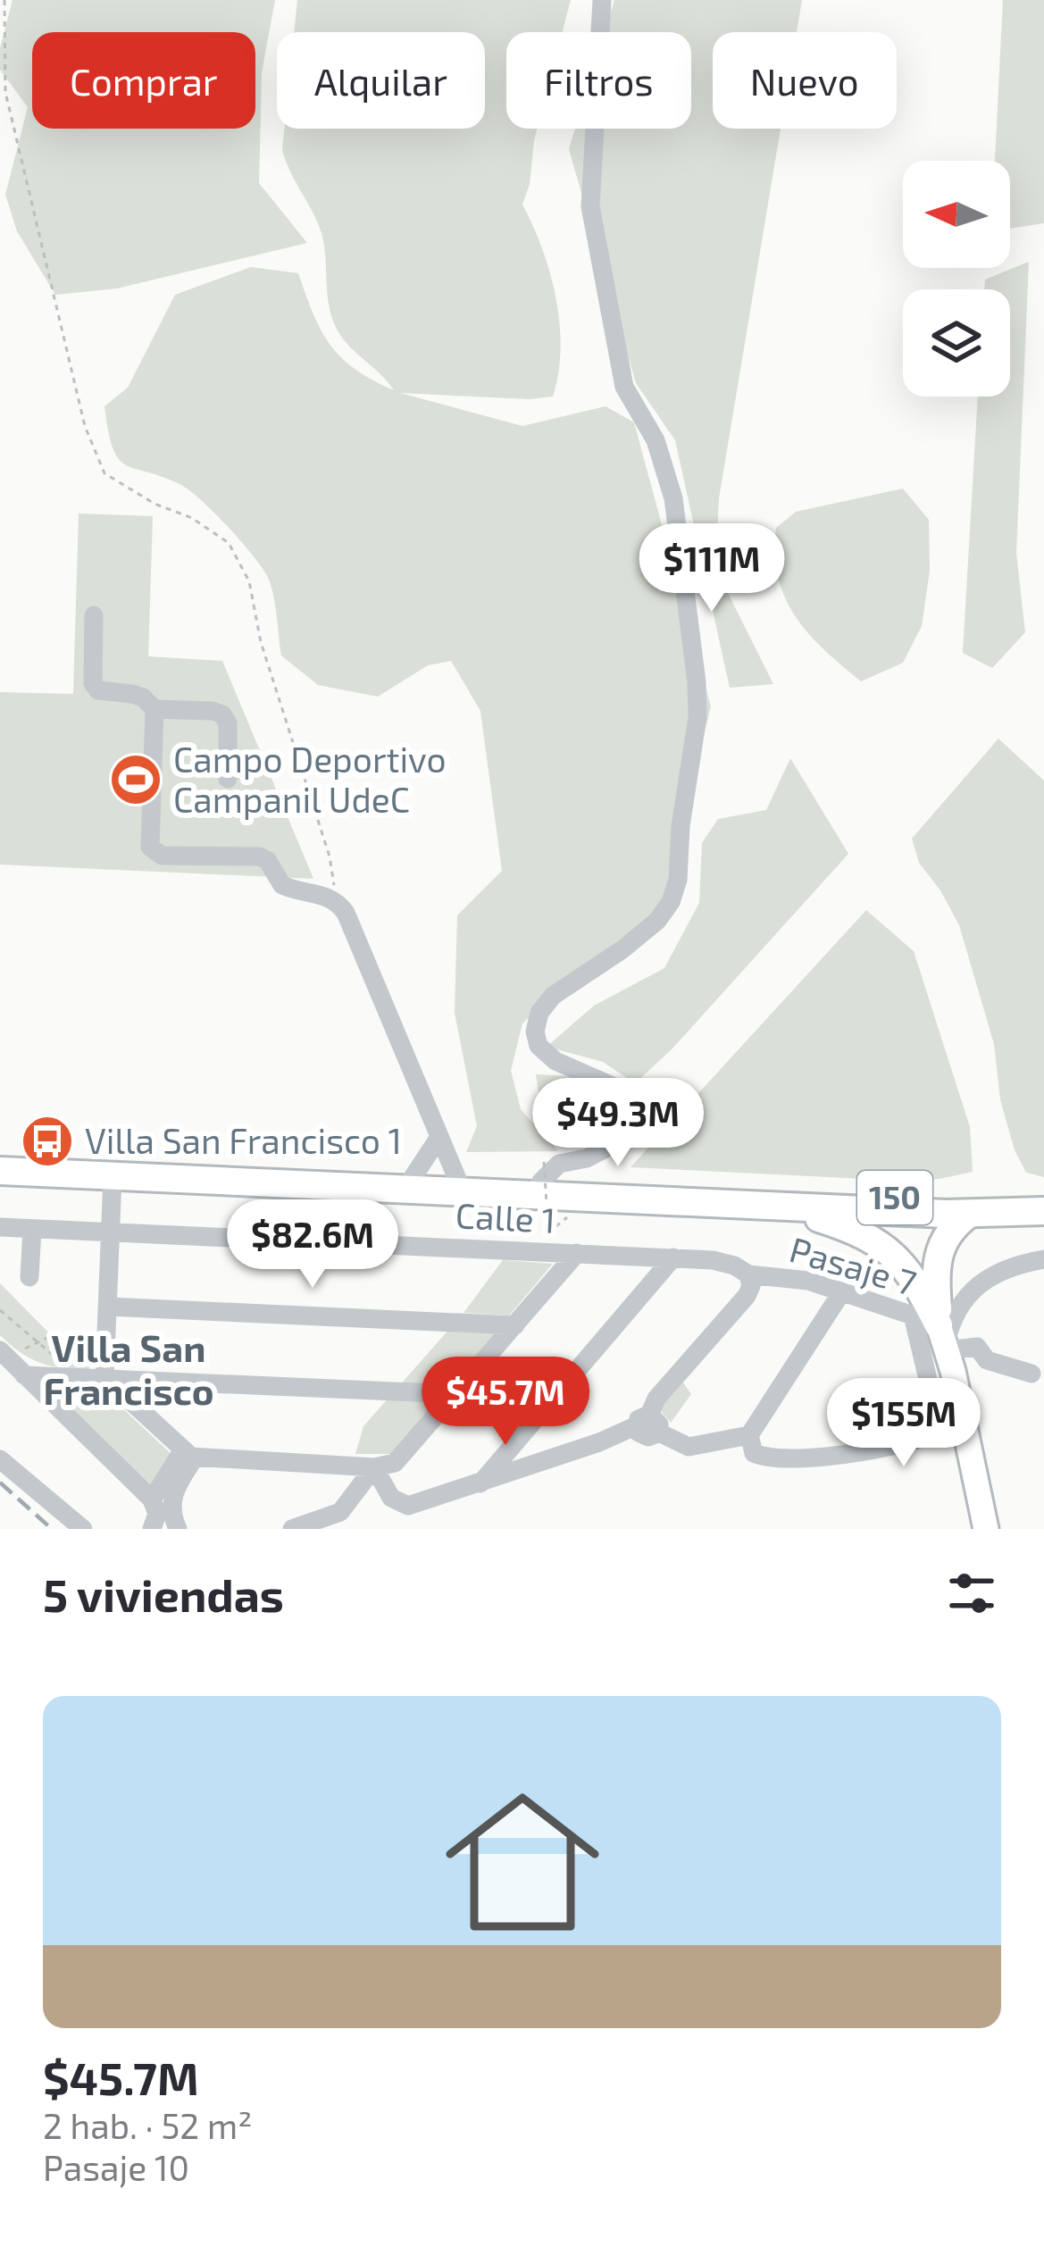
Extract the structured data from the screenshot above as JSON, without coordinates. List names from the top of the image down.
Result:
{
  "streets": {
    "highway": ["150"],
    "street": ["Calle 1", "Pasaje 7"]
  },
  "crossings": [
    ["Calle 1", "Pasaje 7"]
  ],
  "districts": ["Villa San Francisco"],
  "places": {
    "sports": ["Campo Deportivo Campanil UdeC"],
    "bus stop": ["Villa San Francisco 1"]
  },
  "north": "left",
  "page": {
    "chip": [
      "Comprar",
      "Alquilar",
      "Filtros",
      "Nuevo"
    ],
    "price": [
      "$111M",
      "$49.3M",
      "$82.6M",
      "$45.7M",
      "$155M"
    ],
    "heading": "5 viviendas",
    "list": [
      {
        "name": "$45.7M",
        "note": "2 hab. · 52 m² · Pasaje 10"
      }
    ]
  }
}
